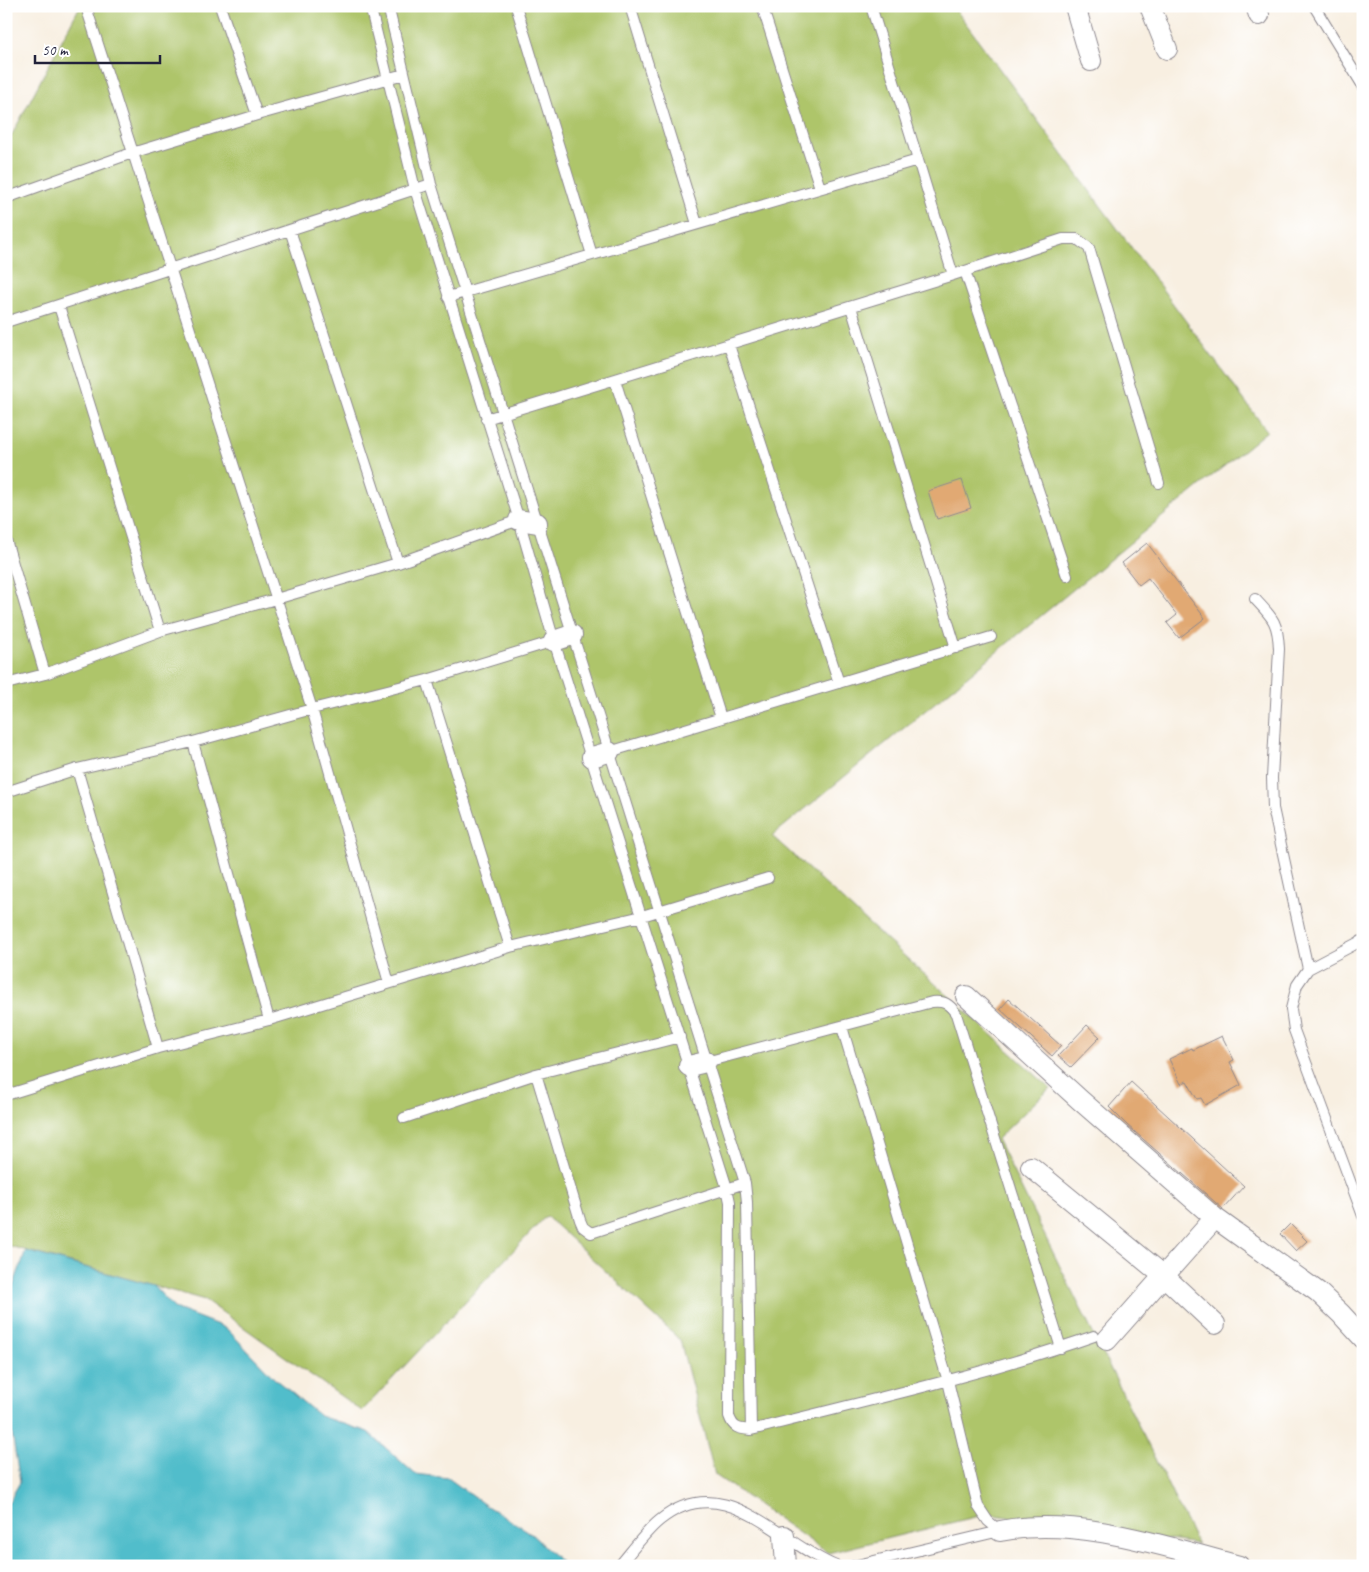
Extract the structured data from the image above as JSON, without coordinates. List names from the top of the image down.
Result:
{
  "scale_bar": "50 m"
}
